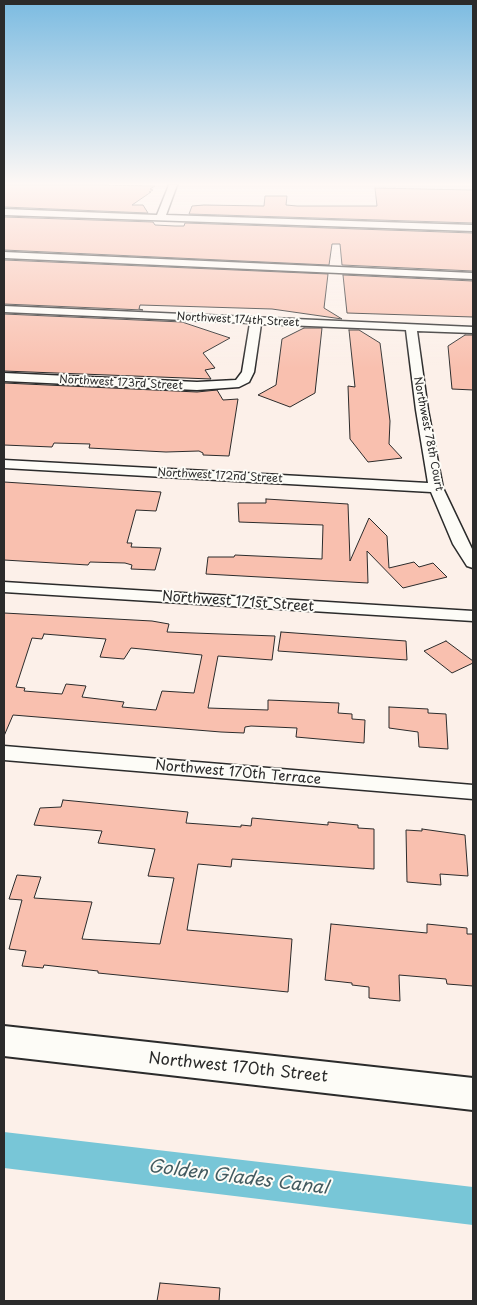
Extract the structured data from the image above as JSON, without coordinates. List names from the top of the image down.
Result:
{
  "streets": {
    "street": [
      "Northwest 174th Street",
      "Northwest 173rd Street",
      "Northwest 78th Court",
      "Northwest 172nd Street",
      "Northwest 171st Street",
      "Northwest 170th Terrace",
      "Northwest 170th Street"
    ]
  },
  "crossings": [
    ["Northwest 174th Street", "Northwest 173rd Street"],
    ["Northwest 174th Street", "Northwest 78th Court"],
    ["Northwest 78th Court", "Northwest 172nd Street"]
  ],
  "water": ["Golden Glades Canal"]
}
